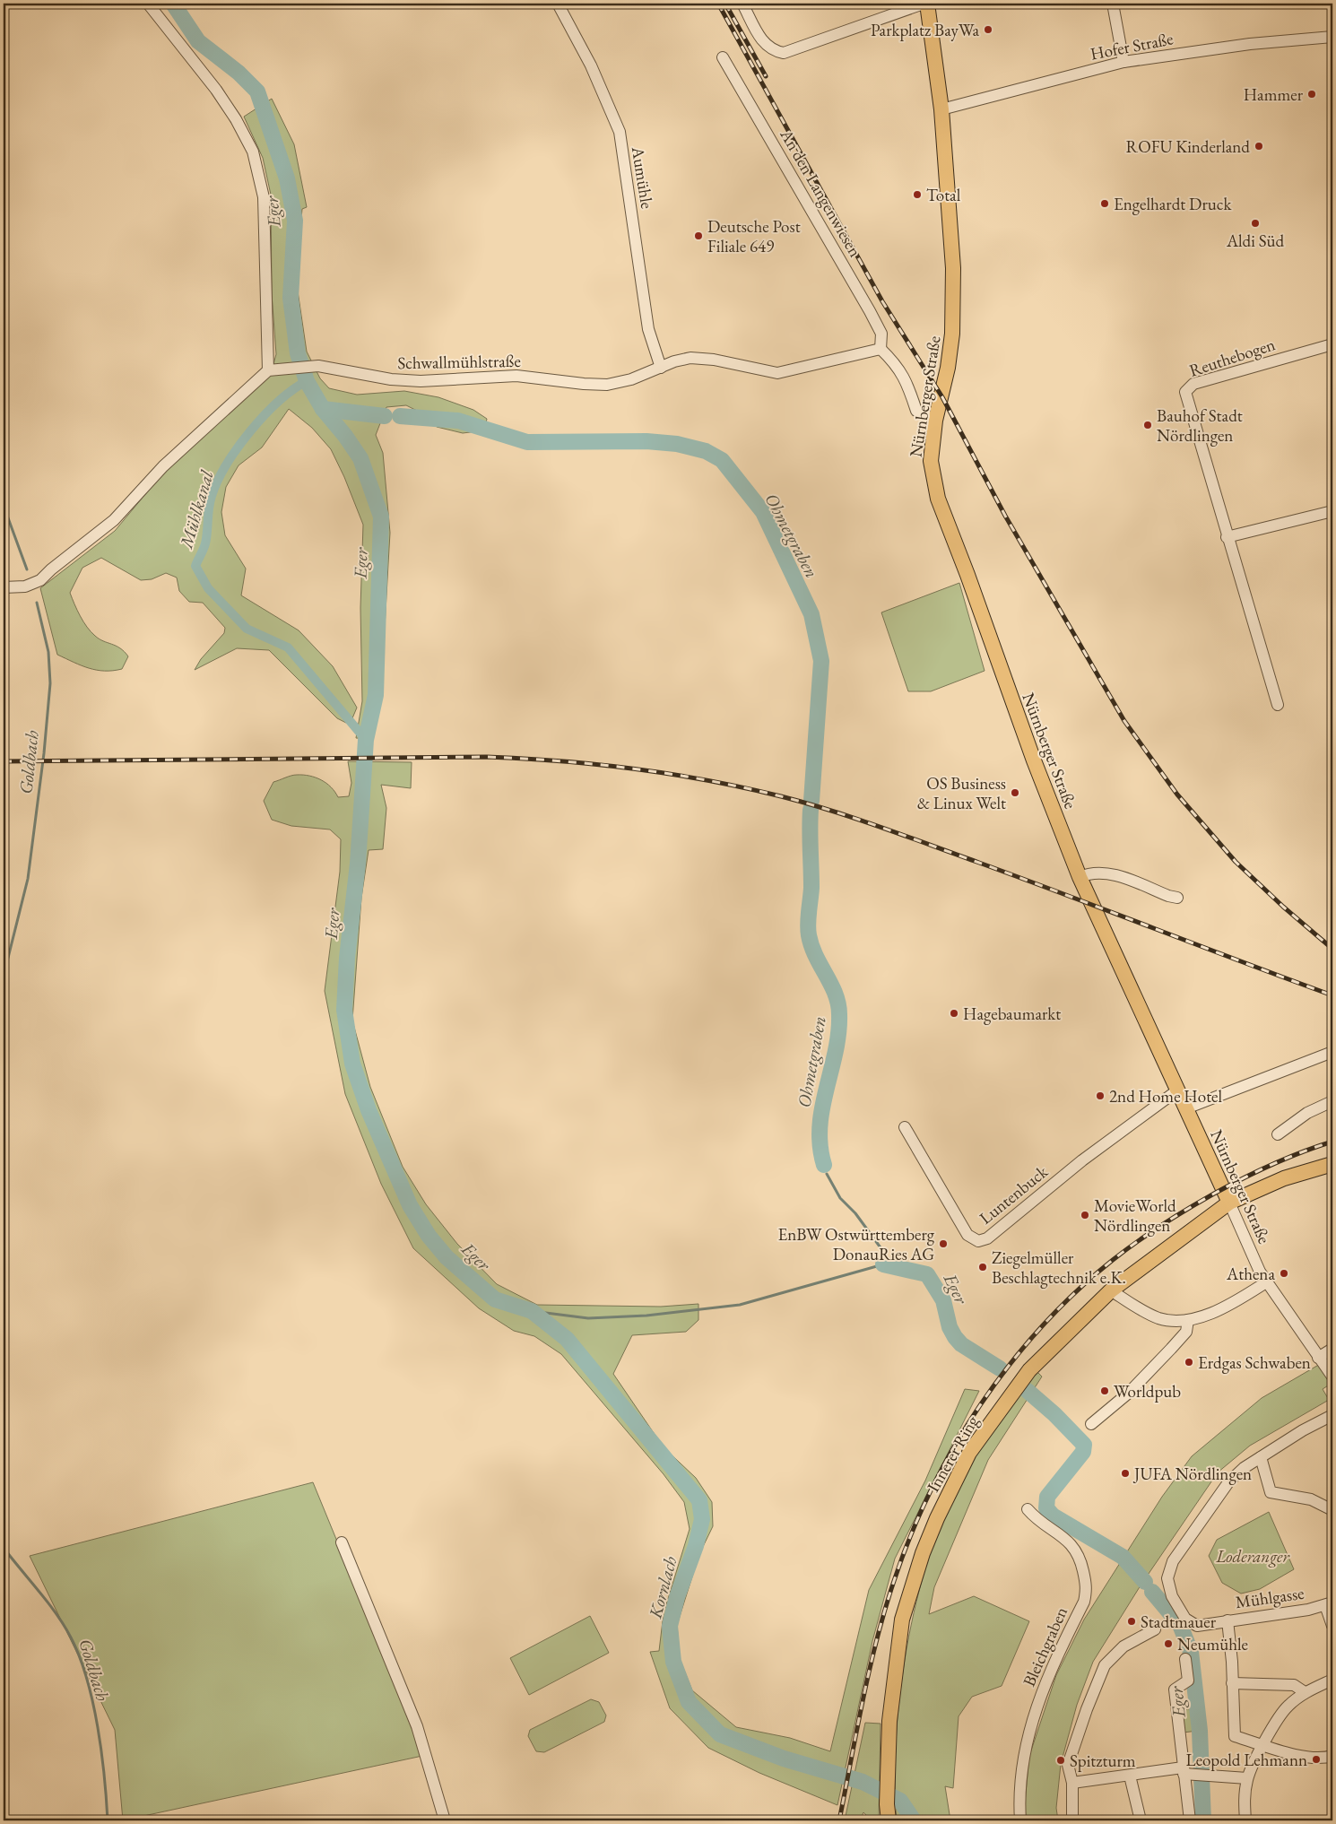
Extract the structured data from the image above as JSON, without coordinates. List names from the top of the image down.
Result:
{
  "streets": {
    "main road": ["Nürnberger Straße", "Innerer Ring"],
    "street": [
      "Hofer Straße",
      "Aumühle",
      "An den Langenwiesen",
      "Reuthebogen",
      "Schwallmühlstraße",
      "Luntenbuck",
      "Mühlgasse",
      "Bleichgraben"
    ]
  },
  "crossings": [
    ["Hofer Straße", "Nürnberger Straße"],
    ["Aumühle", "Schwallmühlstraße"],
    ["An den Langenwiesen", "Schwallmühlstraße"],
    ["Nürnberger Straße", "Luntenbuck"],
    ["Nürnberger Straße", "Innerer Ring"]
  ],
  "water": [
    "Eger",
    "Mühlkanal",
    "Ohmetgraben",
    "Goldbach",
    "Kornlach"
  ],
  "parks": ["Loderanger"],
  "places": [
    "Parkplatz BayWa",
    "Hammer",
    "ROFU Kinderland",
    "Total",
    "Engelhardt Druck",
    "Aldi Süd",
    "Deutsche Post Filiale 649",
    "Bauhof Stadt Nördlingen",
    "OS Business & Linux Welt",
    "Hagebaumarkt",
    "2nd Home Hotel",
    "MovieWorld Nördlingen",
    "EnBW Ostwürttemberg DonauRies AG",
    "Ziegelmüller Beschlagtechnik e.K.",
    "Athena",
    "Erdgas Schwaben",
    "Worldpub",
    "JUFA Nördlingen",
    "Stadtmauer",
    "Neumühle",
    "Leopold Lehmann",
    "Spitzturm"
  ]
}
